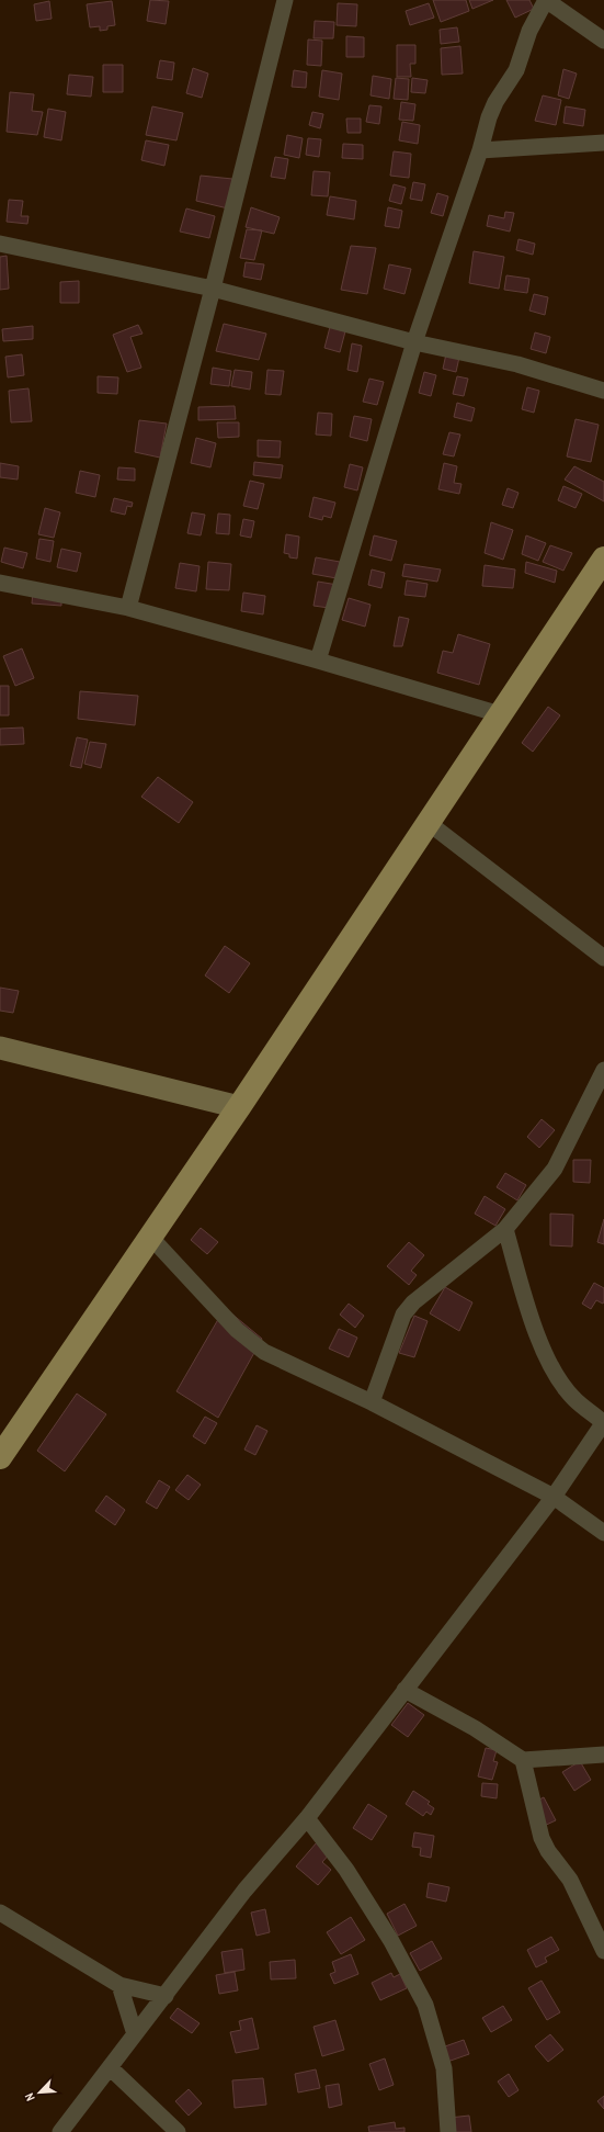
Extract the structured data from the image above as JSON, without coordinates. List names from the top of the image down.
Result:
{
  "north": "bottom left"
}
